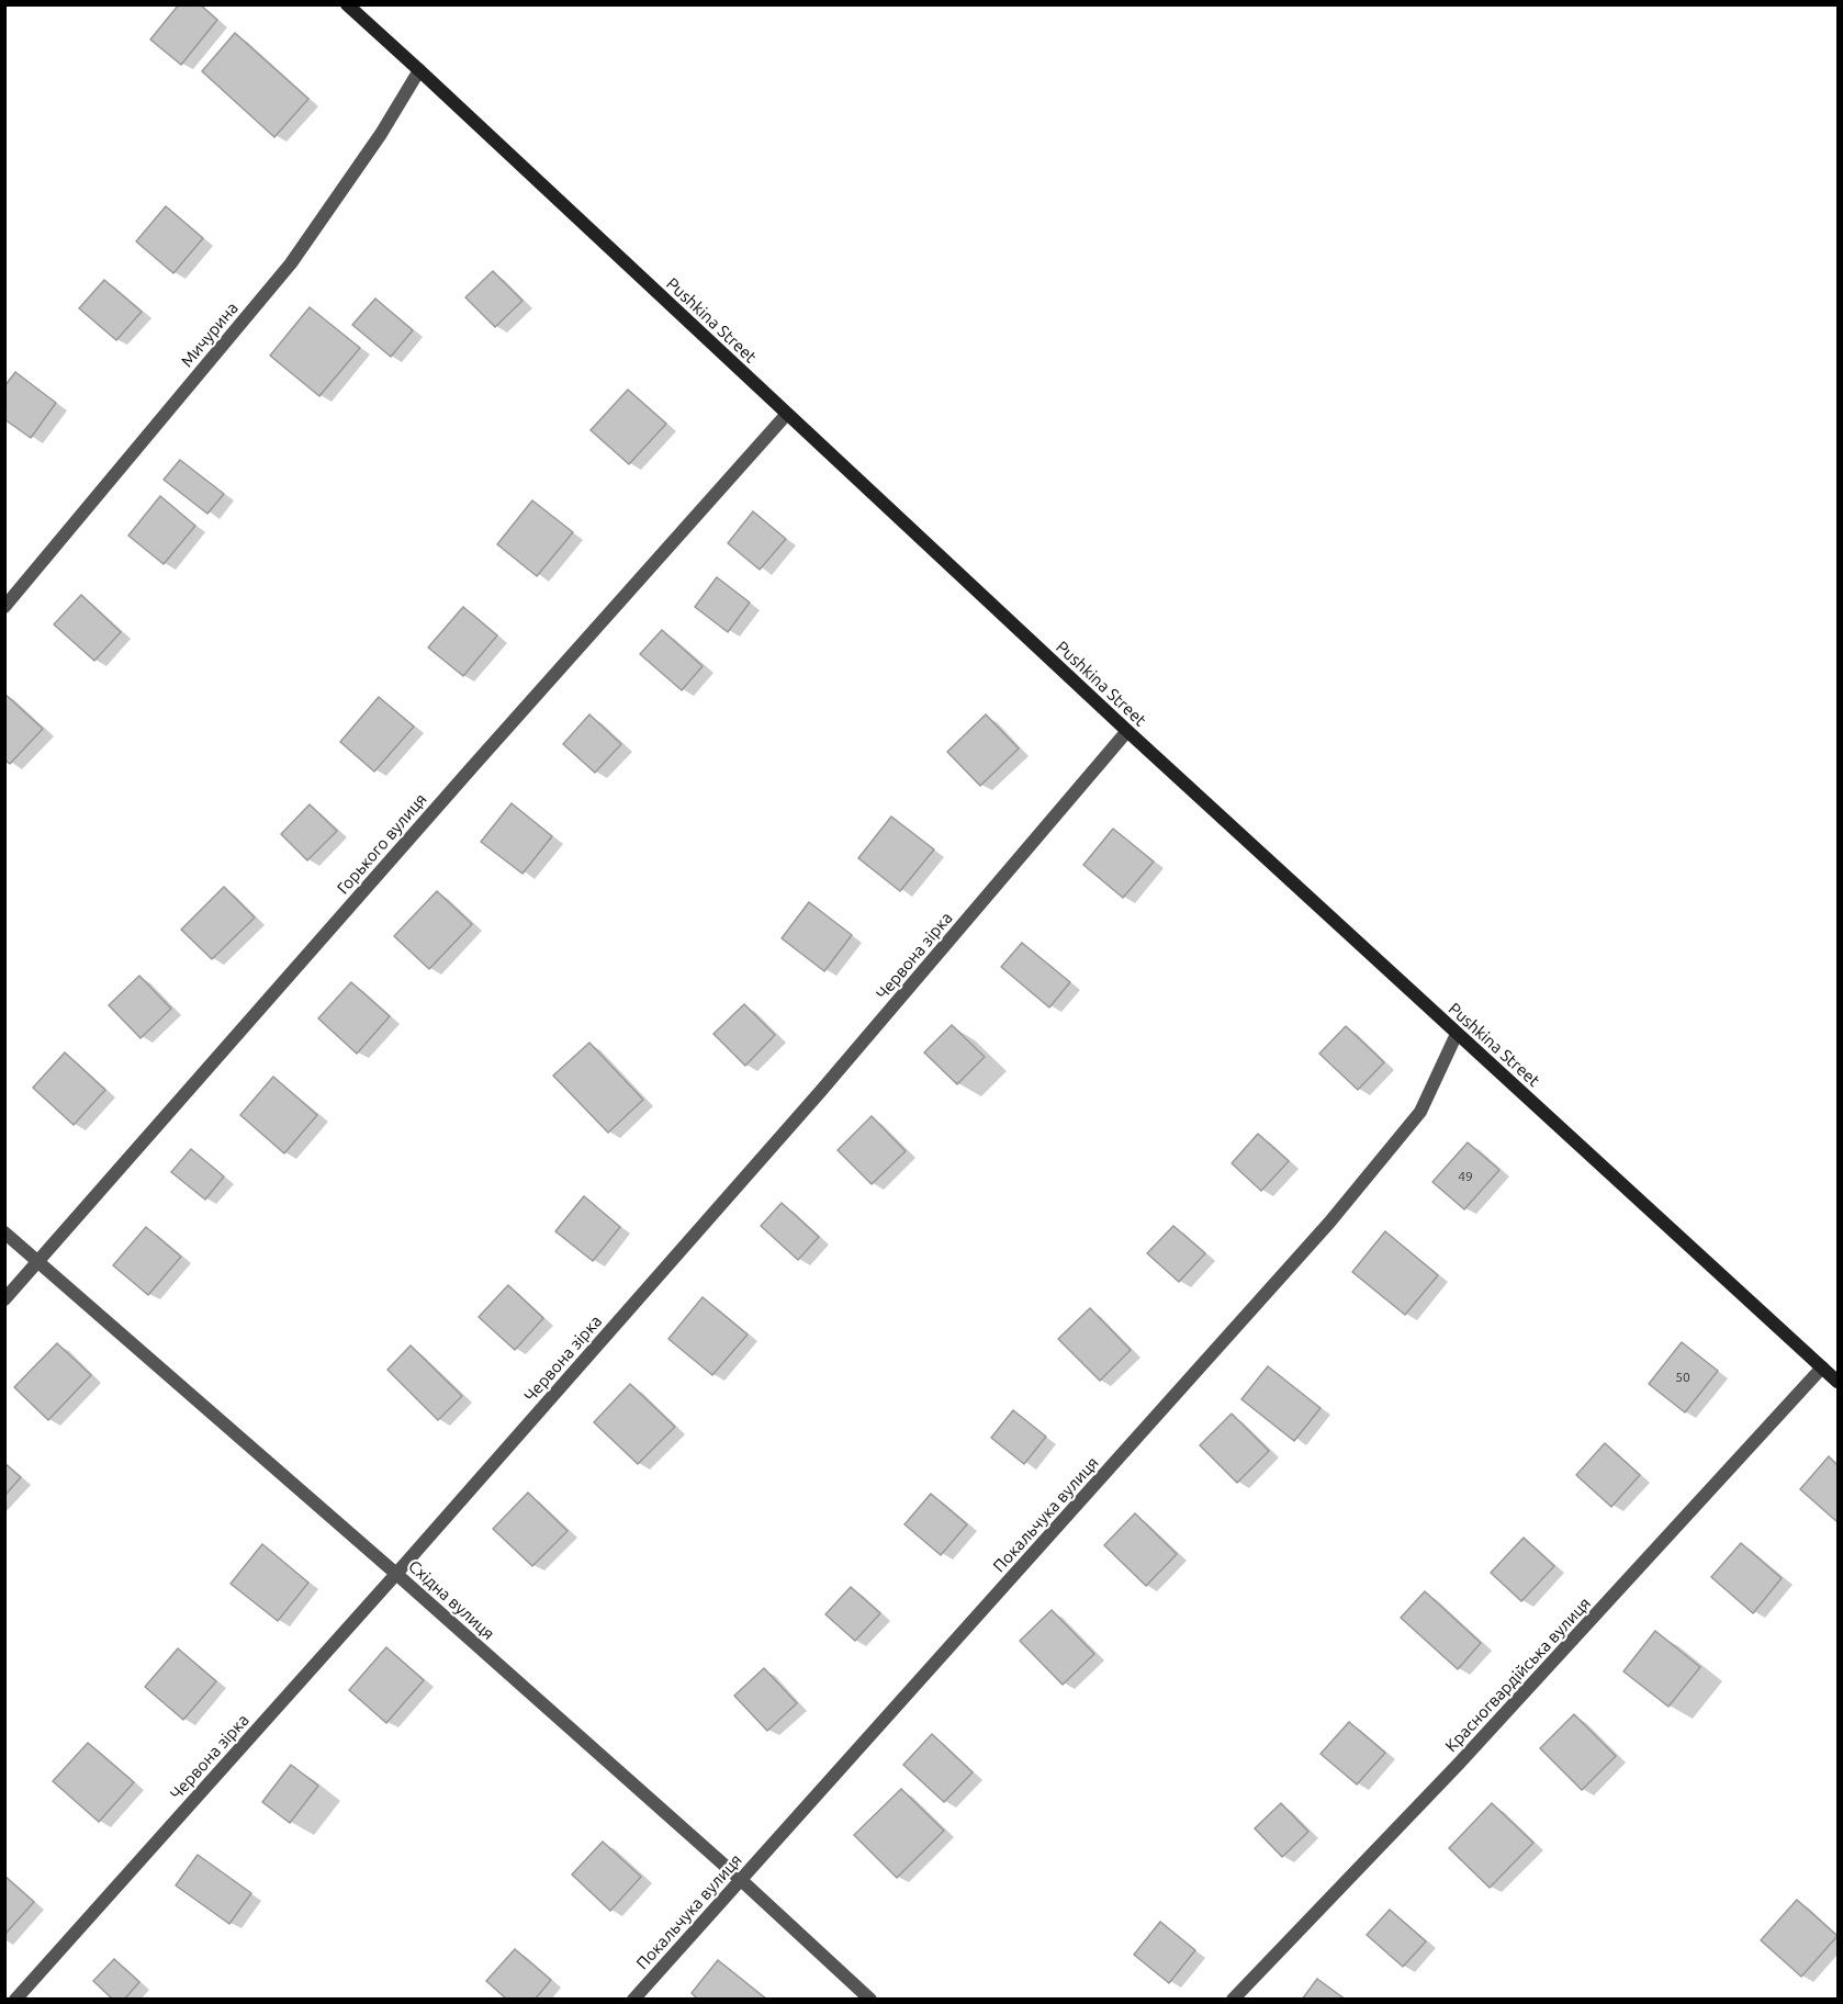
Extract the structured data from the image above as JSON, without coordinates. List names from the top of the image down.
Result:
{
  "streets": {
    "main road": ["Pushkina Street"],
    "street": [
      "Мичурина",
      "Горького вулиця",
      "Червона зірка",
      "Покальчука вулиця",
      "Східна вулиця",
      "Красногвардійська вулиця"
    ]
  },
  "crossings": [
    ["Pushkina Street", "Мичурина"],
    ["Pushkina Street", "Горького вулиця"],
    ["Pushkina Street", "Червона зірка"],
    ["Pushkina Street", "Покальчука вулиця"],
    ["Pushkina Street", "Красногвардійська вулиця"],
    ["Горького вулиця", "Східна вулиця"],
    ["Червона зірка", "Східна вулиця"],
    ["Покальчука вулиця", "Східна вулиця"]
  ],
  "house_numbers": ["49", "50"]
}
